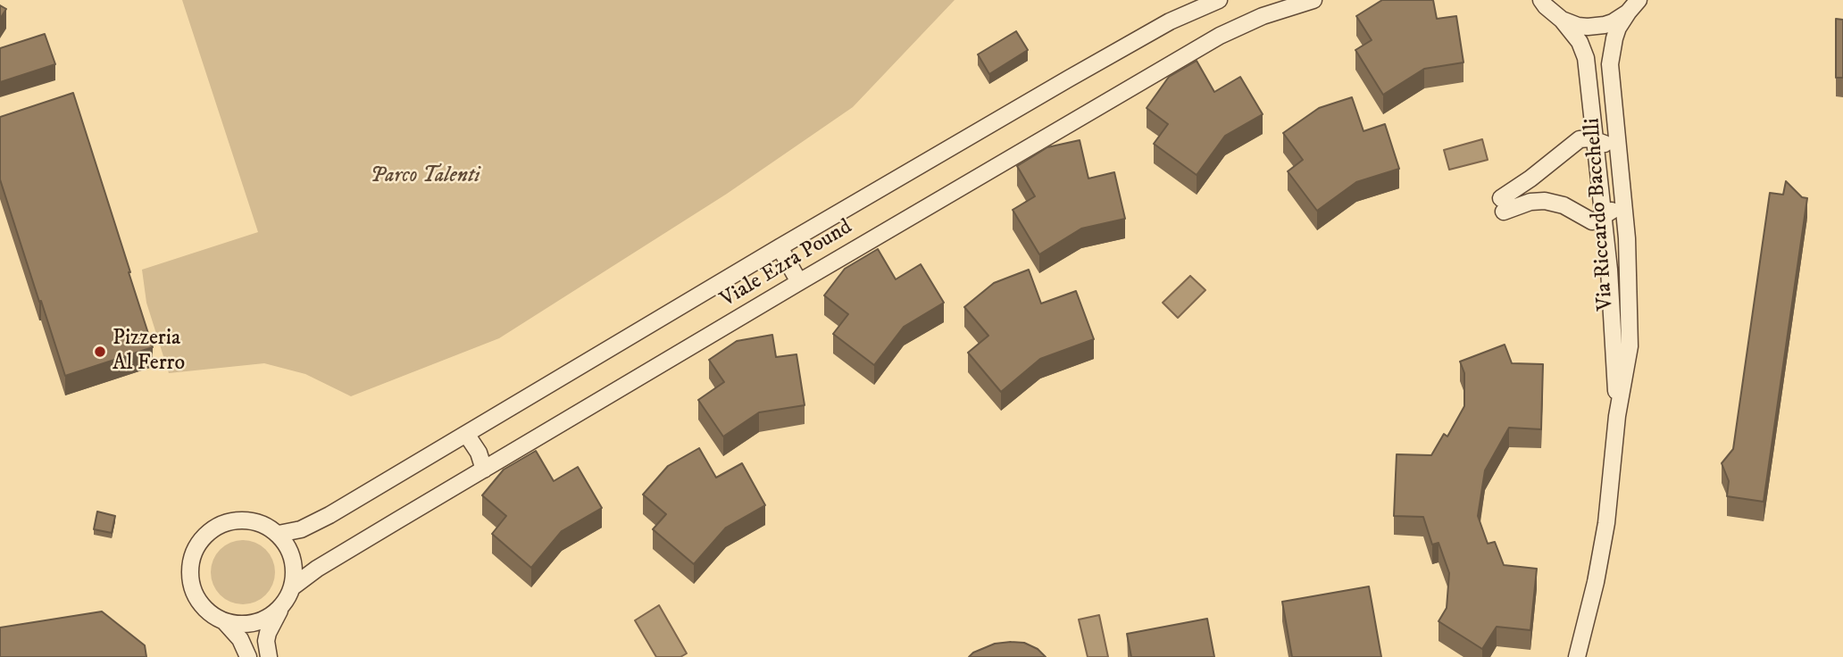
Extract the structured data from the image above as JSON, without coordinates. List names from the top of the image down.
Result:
{
  "streets": {
    "street": ["Via Riccardo Bacchelli", "Viale Ezra Pound"]
  },
  "parks": ["Parco Talenti"],
  "places": ["Pizzeria Al Ferro"]
}
